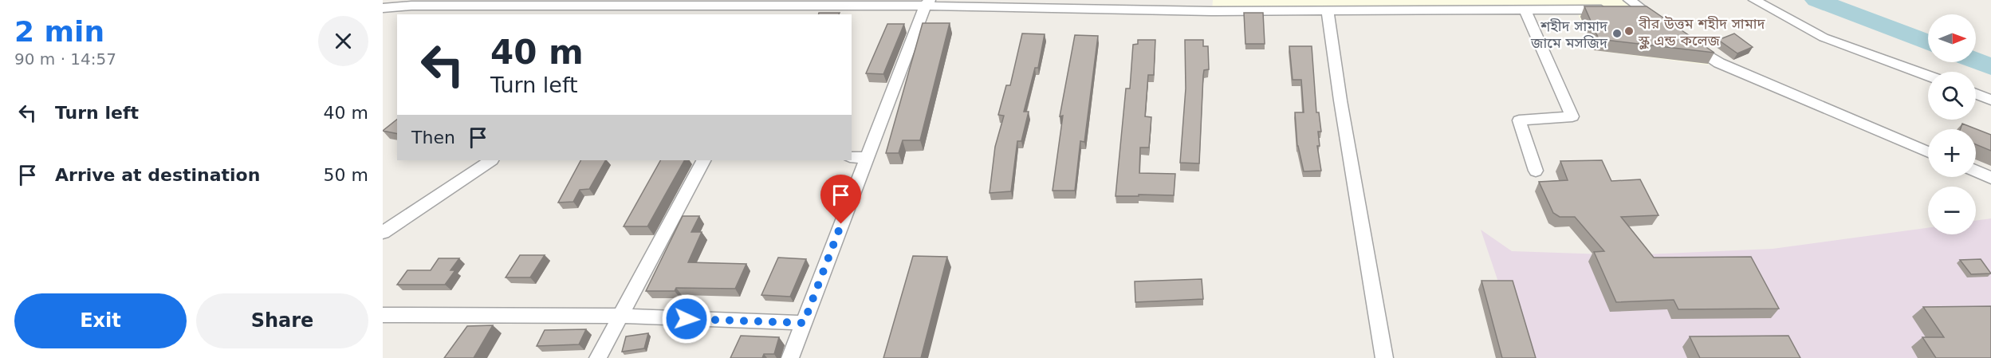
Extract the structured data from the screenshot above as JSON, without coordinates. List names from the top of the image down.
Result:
{
  "places": ["বীর উত্তম শহীদ সামাদ স্কুল এন্ড কলেজ", "শহীদ সামাদ জামে মসজিদ"],
  "north": "right",
  "page": {
    "heading": ["2 min", "90 m · 14:57"],
    "map_buttons": ["+", "−"],
    "turn": ["40 m", "Turn left"],
    "list": [
      {
        "name": "Turn left",
        "value": "40 m"
      },
      {
        "name": "Arrive at destination",
        "value": "50 m"
      }
    ],
    "then": "Then",
    "buttons": ["Exit", "Share"]
  }
}
